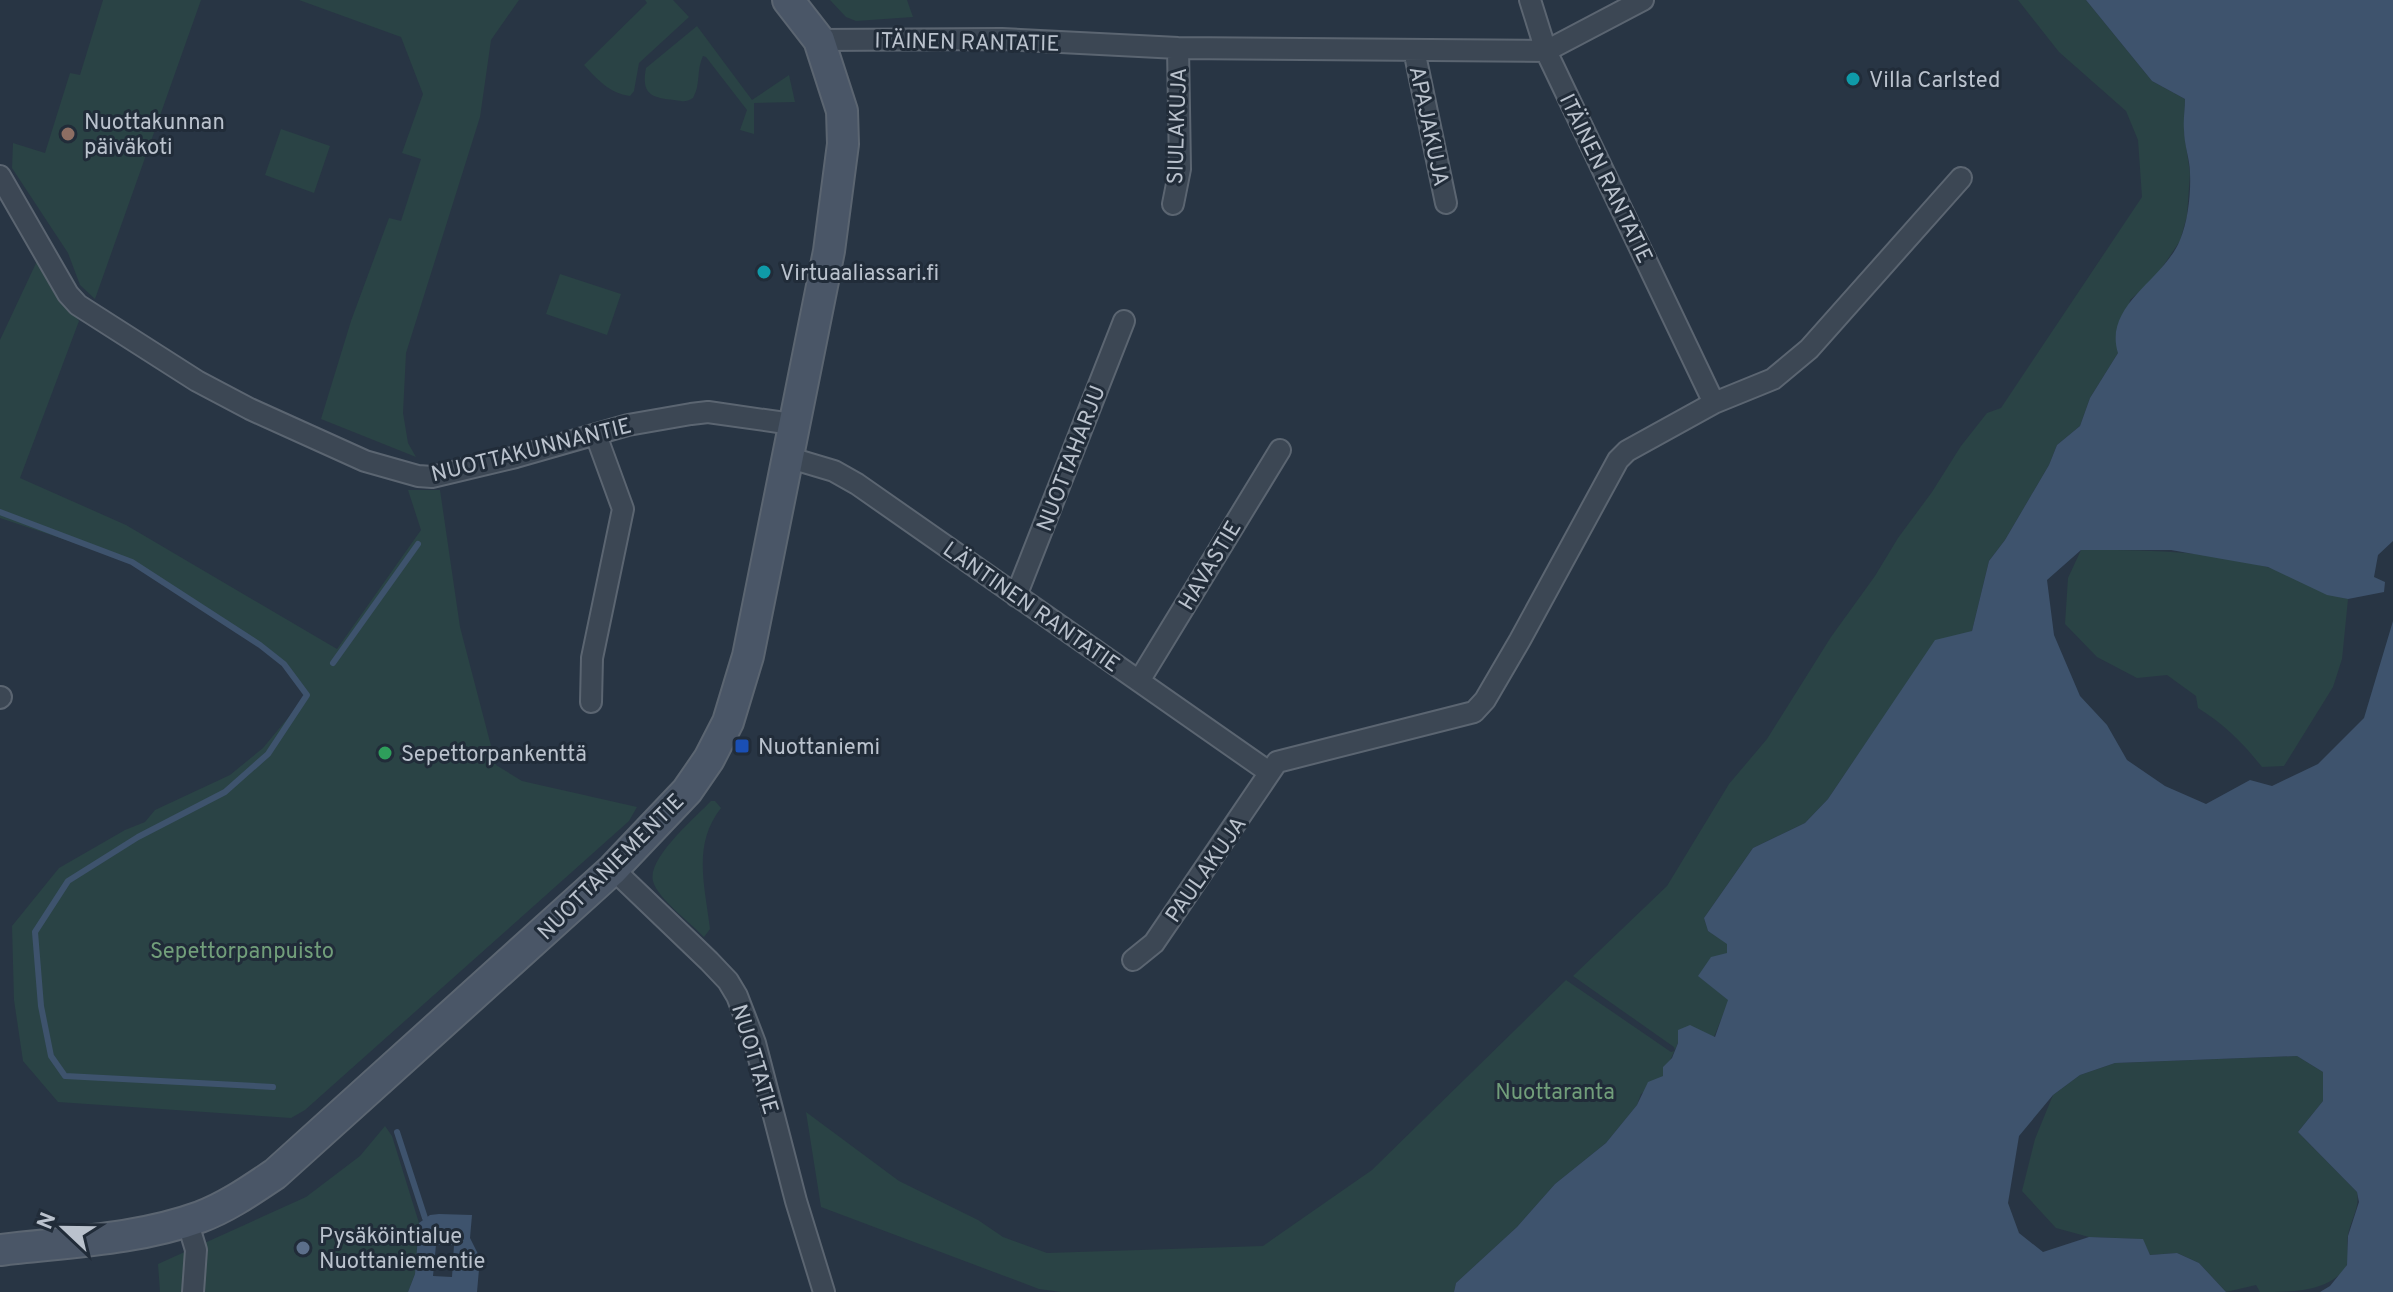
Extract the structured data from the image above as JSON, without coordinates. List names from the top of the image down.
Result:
{
  "streets": {
    "main road": ["NUOTTANIEMENTIE"],
    "street": [
      "ITÄINEN RANTATIE",
      "SIULAKUJA",
      "APAJAKUJA",
      "NUOTTAKUNNANTIE",
      "NUOTTAHARJU",
      "HAVASTIE",
      "LÄNTINEN RANTATIE",
      "PAULAKUJA",
      "NUOTTATIE"
    ]
  },
  "crossings": [
    ["ITÄINEN RANTATIE", "SIULAKUJA"],
    ["ITÄINEN RANTATIE", "APAJAKUJA"],
    ["ITÄINEN RANTATIE", "NUOTTANIEMENTIE"],
    ["NUOTTAKUNNANTIE", "NUOTTANIEMENTIE"],
    ["NUOTTAHARJU", "LÄNTINEN RANTATIE"],
    ["HAVASTIE", "LÄNTINEN RANTATIE"],
    ["LÄNTINEN RANTATIE", "NUOTTANIEMENTIE"],
    ["LÄNTINEN RANTATIE", "PAULAKUJA"],
    ["NUOTTANIEMENTIE", "NUOTTATIE"]
  ],
  "parks": ["Sepettorpanpuisto", "Nuottaranta"],
  "places": {
    "other": [
      "Villa Carlsted",
      "Nuottakunnan päiväkoti",
      "Virtuaaliassari.fi",
      "Sepettorpankenttä",
      "Pysäköintialue Nuottaniementie"
    ],
    "transit": ["Nuottaniemi"]
  },
  "north": "left"
}
